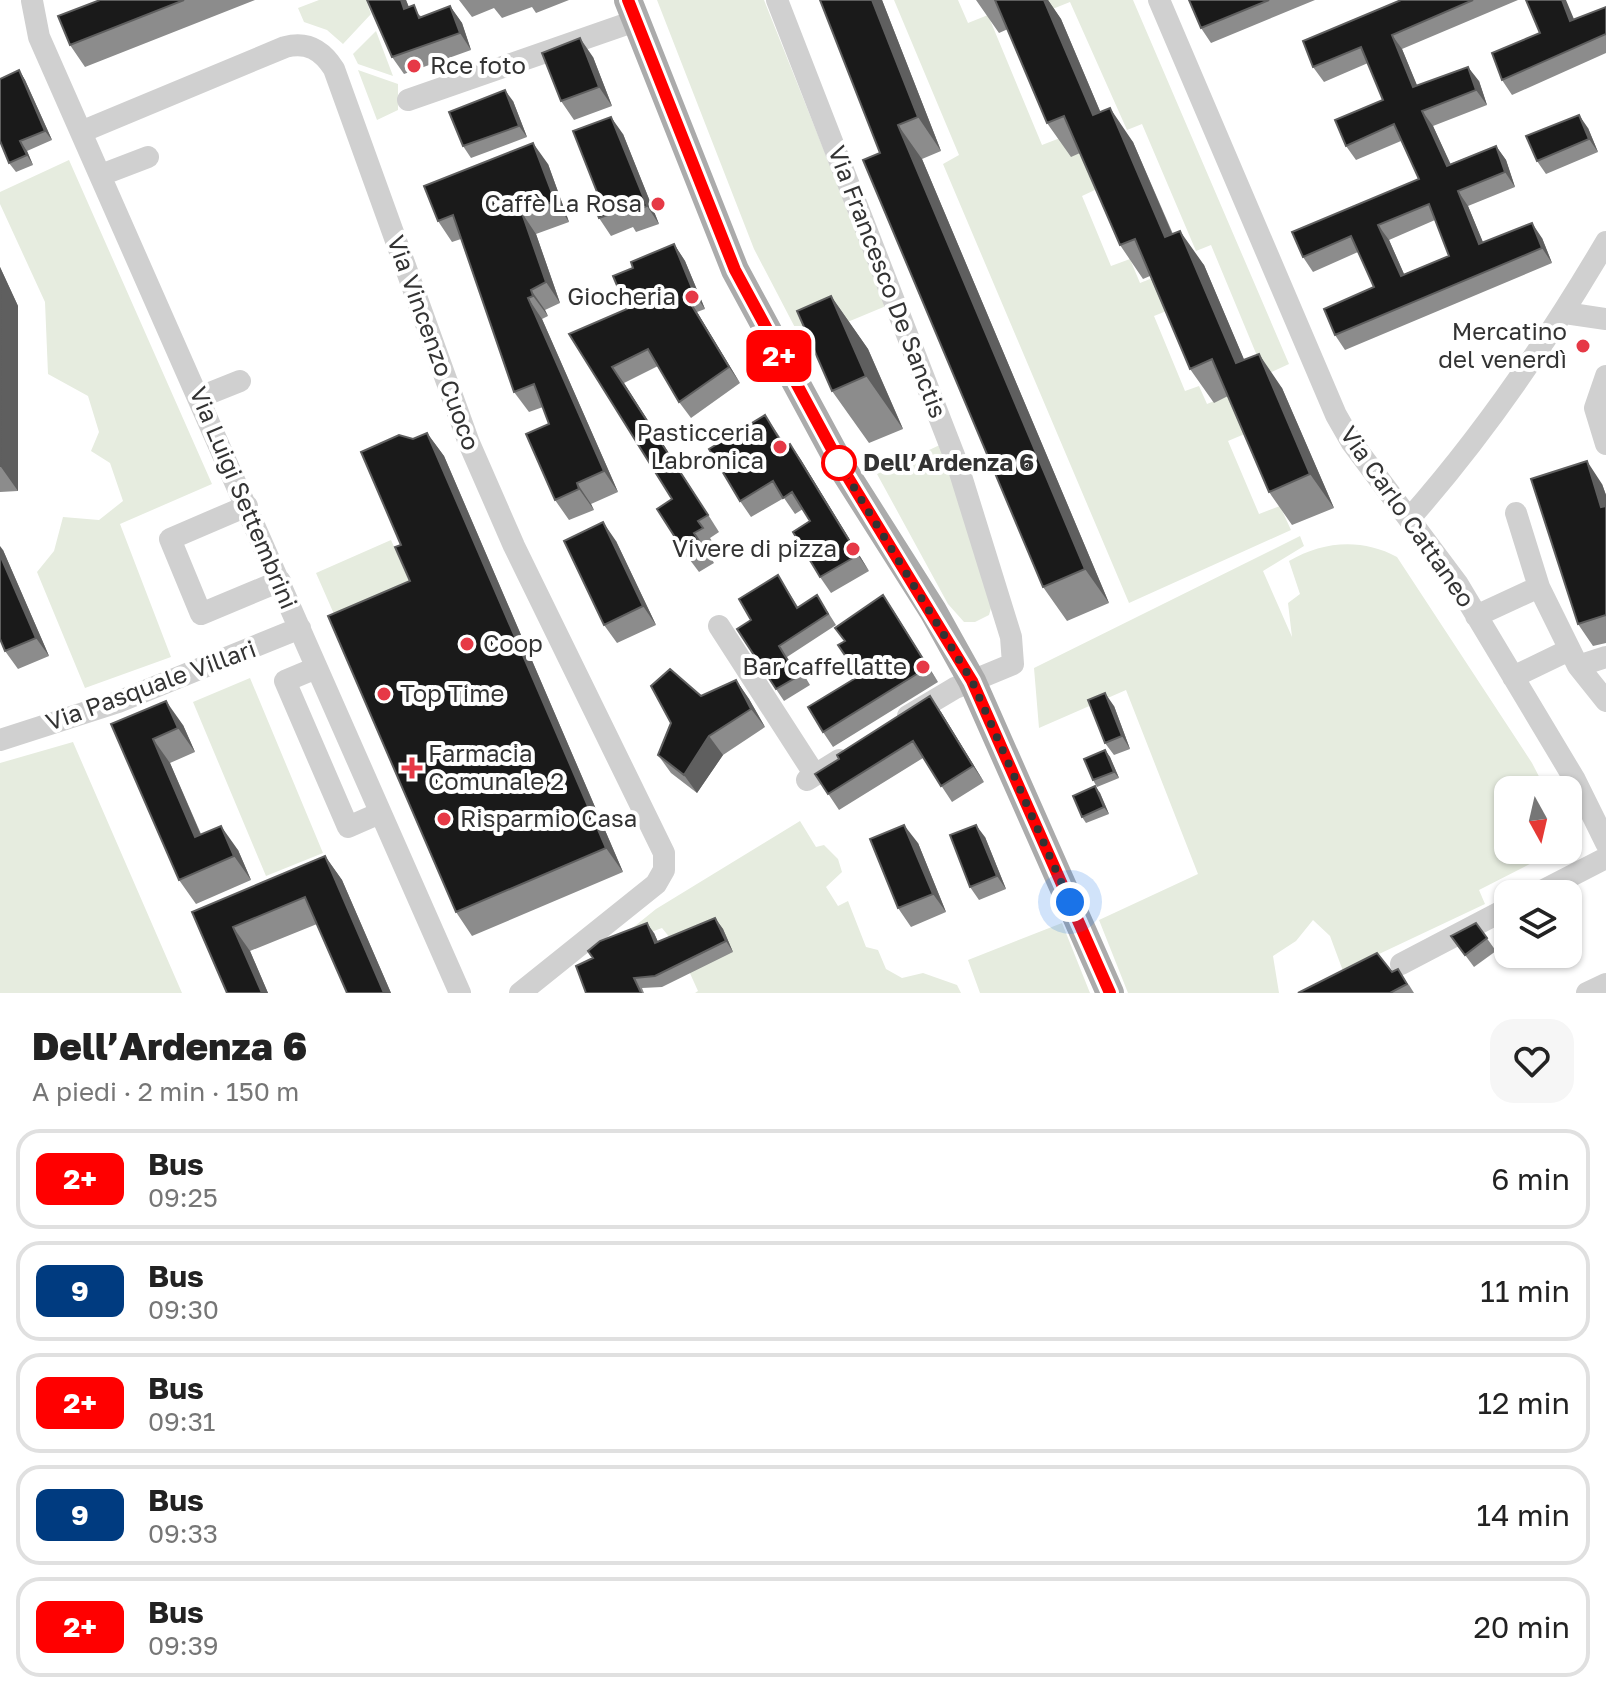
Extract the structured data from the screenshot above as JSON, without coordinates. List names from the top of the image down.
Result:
{
  "streets": {
    "street": [
      "Via Francesco De Sanctis",
      "Via Vincenzo Cuoco",
      "Via Luigi Settembrini",
      "Via Carlo Cattaneo",
      "Via Pasquale Villari"
    ]
  },
  "crossings": [
    ["Via Vincenzo Cuoco", "Via Luigi Settembrini"],
    ["Via Luigi Settembrini", "Via Pasquale Villari"]
  ],
  "places": {
    "other": [
      "Rce foto",
      "Caffè La Rosa",
      "Giocheria",
      "Mercatino del venerdì",
      "Pasticceria Labronica",
      "Dell’Ardenza 6",
      "Vivere di pizza",
      "Coop",
      "Bar caffellatte",
      "Top Time",
      "Risparmio Casa"
    ],
    "health": ["Farmacia Comunale 2"]
  },
  "lines": ["bus line 2+"],
  "north": "bottom",
  "page": {
    "on_map": "2+",
    "heading": ["Dell’Ardenza 6", "A piedi · 2 min · 150 m"],
    "list": [
      {
        "mark": "2+",
        "name": "Bus",
        "note": "09:25",
        "value": "6 min"
      },
      {
        "mark": "9",
        "name": "Bus",
        "note": "09:30",
        "value": "11 min"
      },
      {
        "mark": "2+",
        "name": "Bus",
        "note": "09:31",
        "value": "12 min"
      },
      {
        "mark": "9",
        "name": "Bus",
        "note": "09:33",
        "value": "14 min"
      },
      {
        "mark": "2+",
        "name": "Bus",
        "note": "09:39",
        "value": "20 min"
      }
    ]
  }
}
